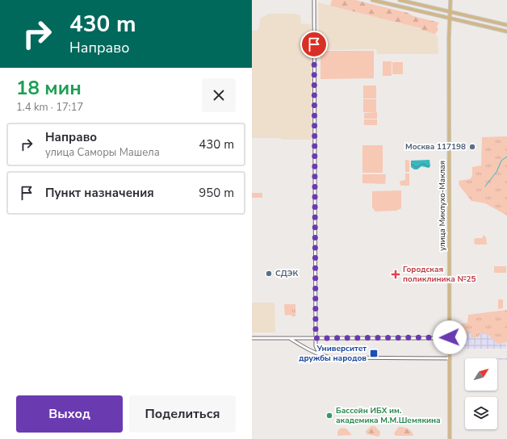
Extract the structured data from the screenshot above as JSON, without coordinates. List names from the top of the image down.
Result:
{
  "streets": {
    "main road": ["улица Миклухо-Маклая"]
  },
  "places": {
    "other": ["Москва 117198", "СДЭК", "Бассейн ИБХ им. академика М.М.Шемякина"],
    "health": ["Городская поликлиника №25"],
    "transit": ["Университет дружбы народов"]
  },
  "north": "top right",
  "page": {
    "turn": ["430 m", "Направо"],
    "heading": ["18 мин", "1.4 km · 17:17"],
    "list": [
      {
        "name": "Направо",
        "note": "улица Саморы Машела",
        "value": "430 m"
      },
      {
        "name": "Пункт назначения",
        "value": "950 m"
      }
    ],
    "buttons": ["Выход", "Поделиться"]
  }
}
